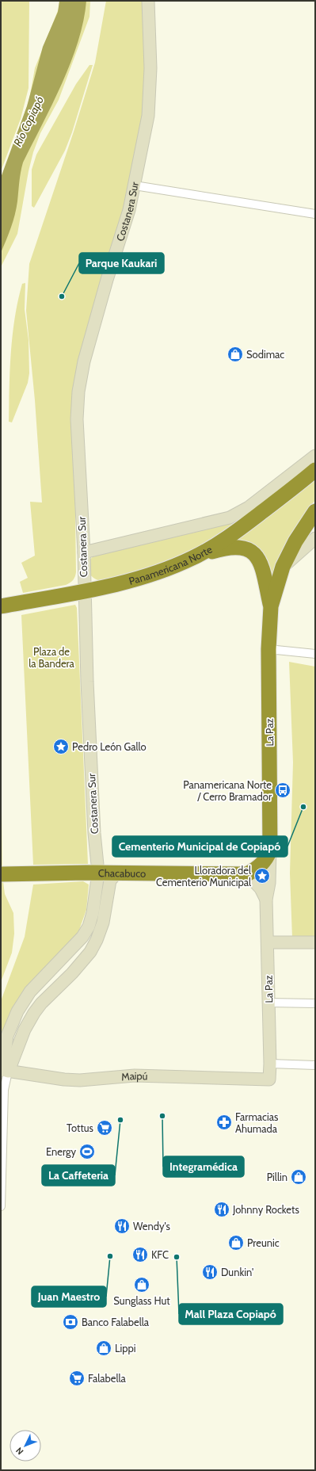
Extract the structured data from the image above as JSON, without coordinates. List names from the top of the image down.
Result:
{
  "streets": {
    "highway": ["Panamericana Norte", "La Paz", "Chacabuco"],
    "street": ["Costanera Sur", "Maipú"]
  },
  "crossings": [
    ["Costanera Sur", "Panamericana Norte"],
    ["Costanera Sur", "Chacabuco"],
    ["Costanera Sur", "Maipú"],
    ["La Paz", "Chacabuco"],
    ["La Paz", "Maipú"]
  ],
  "water": ["Río Copiapó"],
  "parks": ["Plaza de la Bandera"],
  "places": {
    "other": [
      "Parque Kaukari",
      "Cementerio Municipal de Copiapó",
      "Integramédica",
      "La Caffeteria",
      "Juan Maestro",
      "Mall Plaza Copiapó"
    ],
    "shop": [
      "Sodimac",
      "Pillin",
      "Preunic",
      "Sunglass Hut",
      "Lippi"
    ],
    "place": ["Pedro León Gallo", "Lloradora del Cementerio Municipal"],
    "bus stop": ["Panamericana Norte / Cerro Bramador"],
    "pharmacy": ["Farmacias Ahumada"],
    "supermarket": ["Tottus", "Falabella"],
    "sports": ["Energy"],
    "restaurant": [
      "Johnny Rockets",
      "Wendy's",
      "KFC",
      "Dunkin'"
    ],
    "bank": ["Banco Falabella"]
  },
  "north": "bottom left"
}
